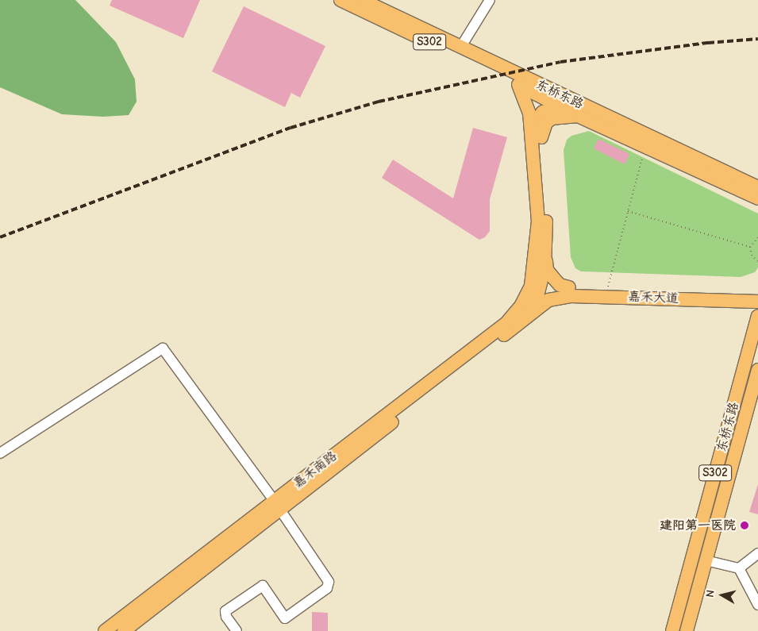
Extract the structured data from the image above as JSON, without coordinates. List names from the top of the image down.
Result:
{
  "streets": {
    "main road": [
      "S302",
      "东桥东路",
      "嘉禾大道",
      "嘉禾南路"
    ]
  },
  "places": ["建阳第一医院"],
  "north": "left"
}
